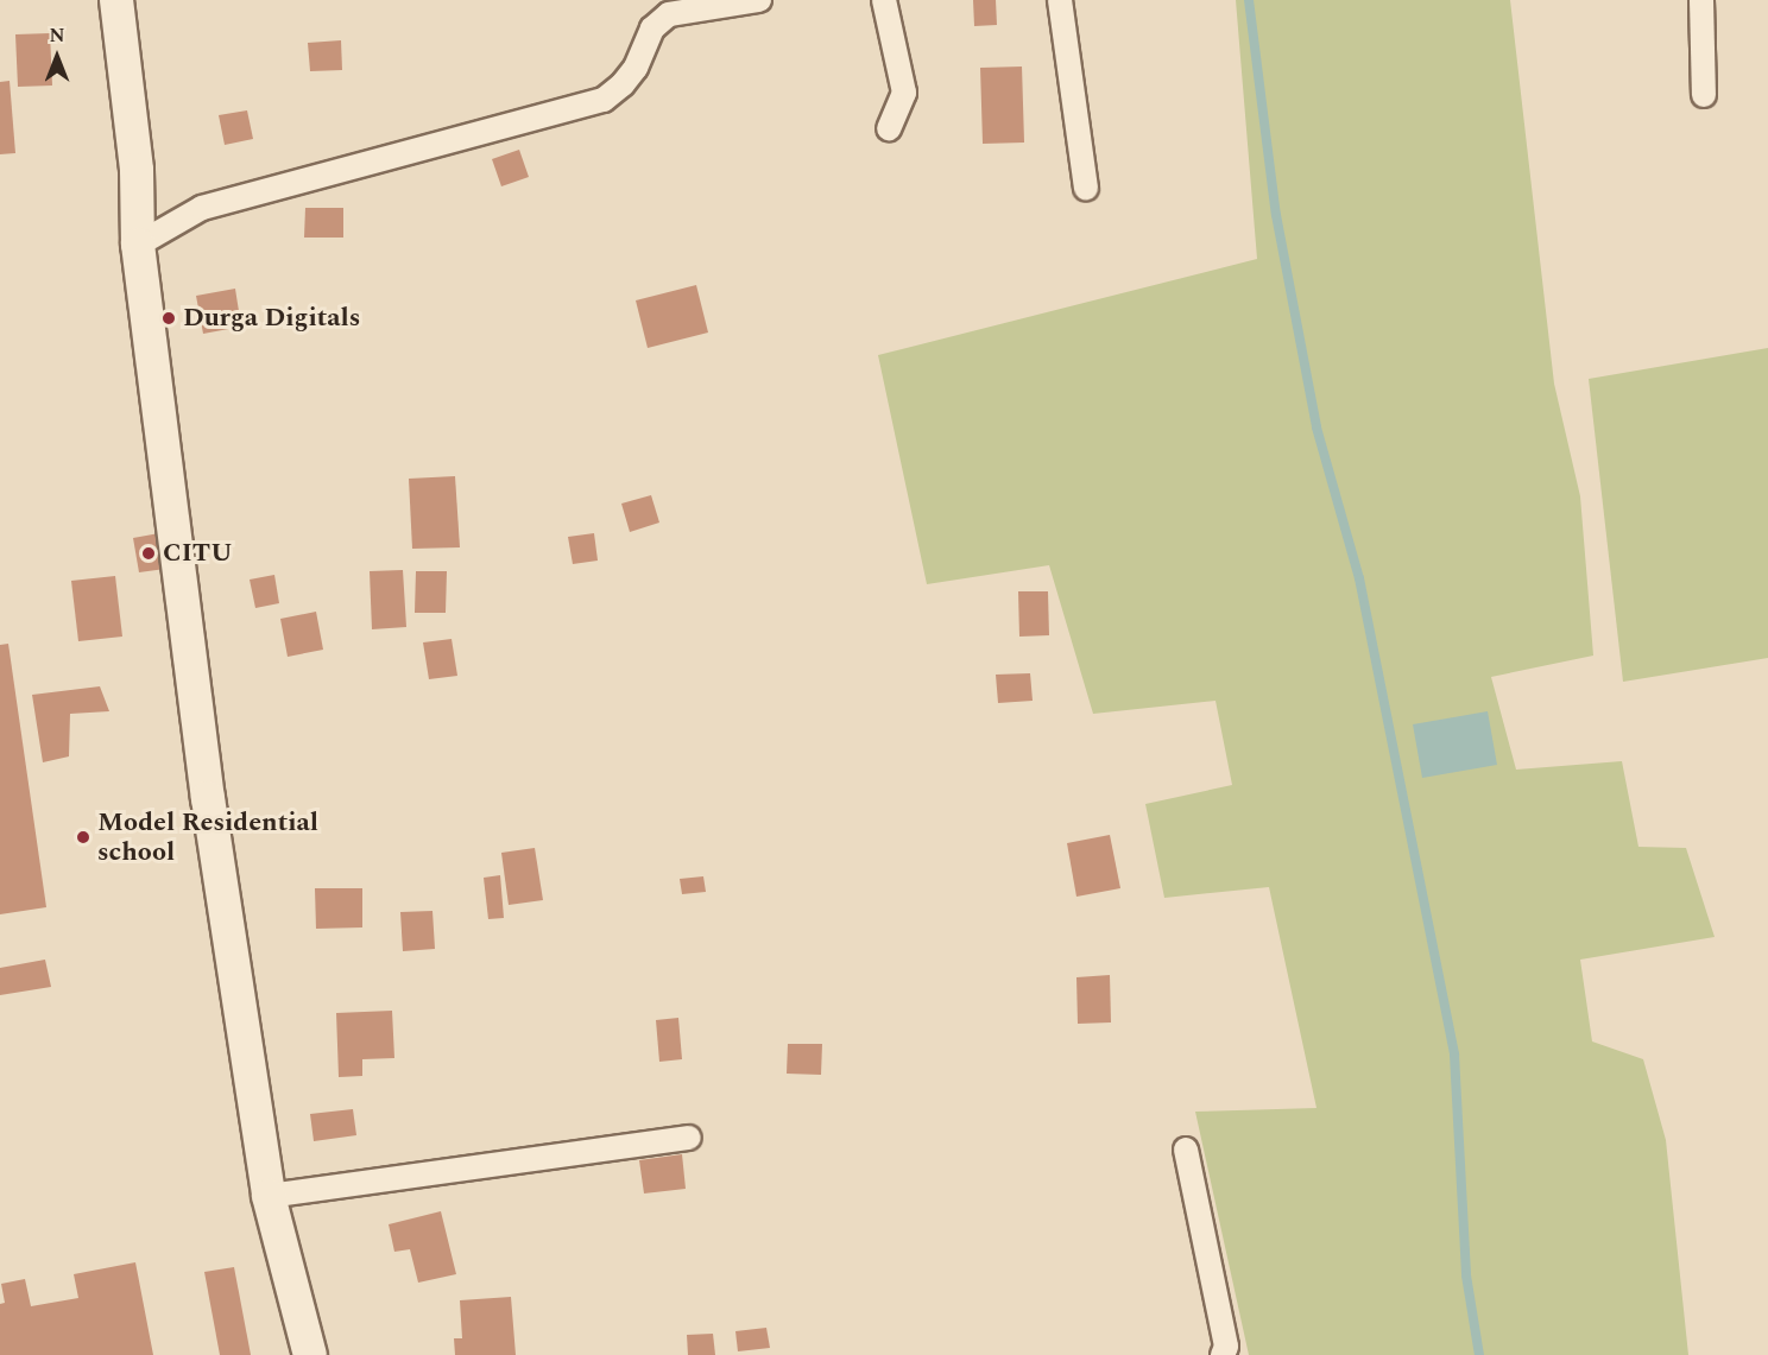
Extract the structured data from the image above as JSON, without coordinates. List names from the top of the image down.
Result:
{
  "places": ["Durga Digitals", "CITU", "Model Residential school"],
  "north": "top"
}
